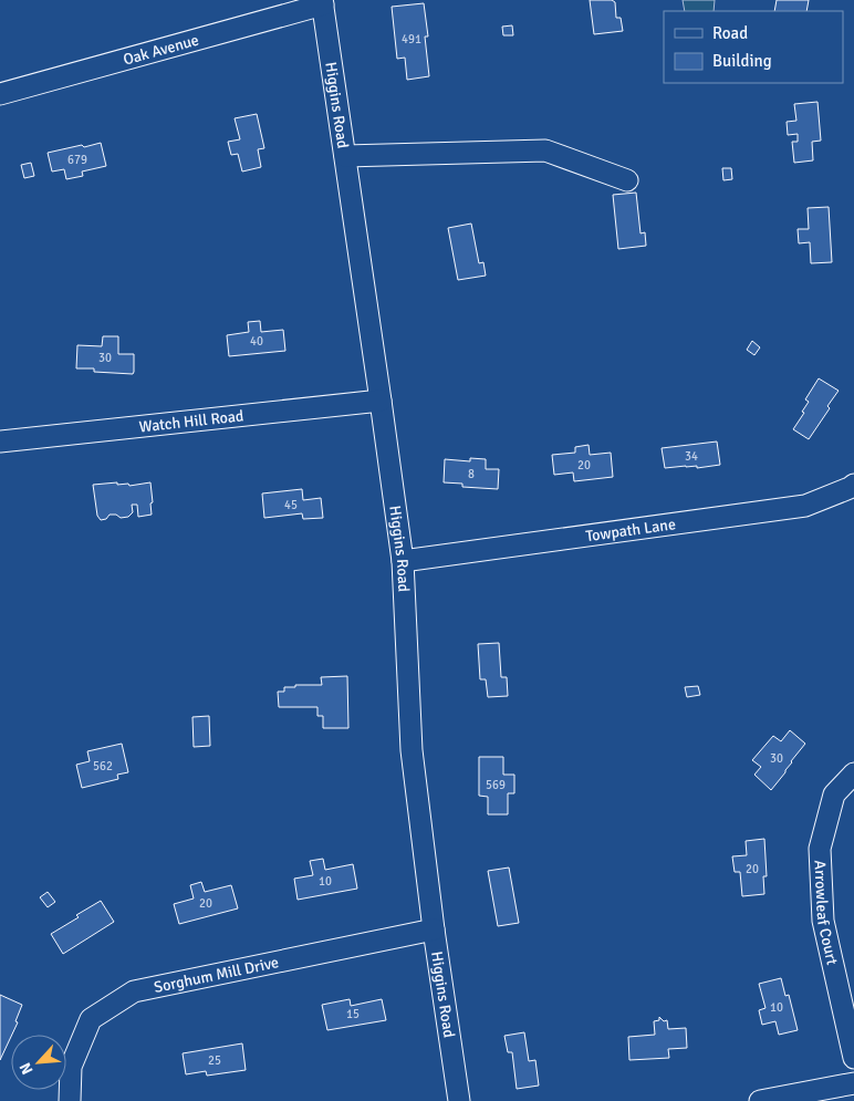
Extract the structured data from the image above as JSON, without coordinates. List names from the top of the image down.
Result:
{
  "streets": {
    "street": [
      "Oak Avenue",
      "Higgins Road",
      "Watch Hill Road",
      "Towpath Lane",
      "Arrowleaf Court",
      "Sorghum Mill Drive"
    ]
  },
  "crossings": [
    ["Oak Avenue", "Higgins Road"],
    ["Higgins Road", "Watch Hill Road"],
    ["Higgins Road", "Towpath Lane"],
    ["Higgins Road", "Sorghum Mill Drive"]
  ],
  "house_numbers": [
    "491",
    "679",
    "40",
    "30",
    "34",
    "20",
    "8",
    "45",
    "30",
    "562",
    "569",
    "20",
    "10",
    "20",
    "10",
    "15",
    "25"
  ],
  "legend": ["Road", "Building"],
  "north": "bottom left"
}
